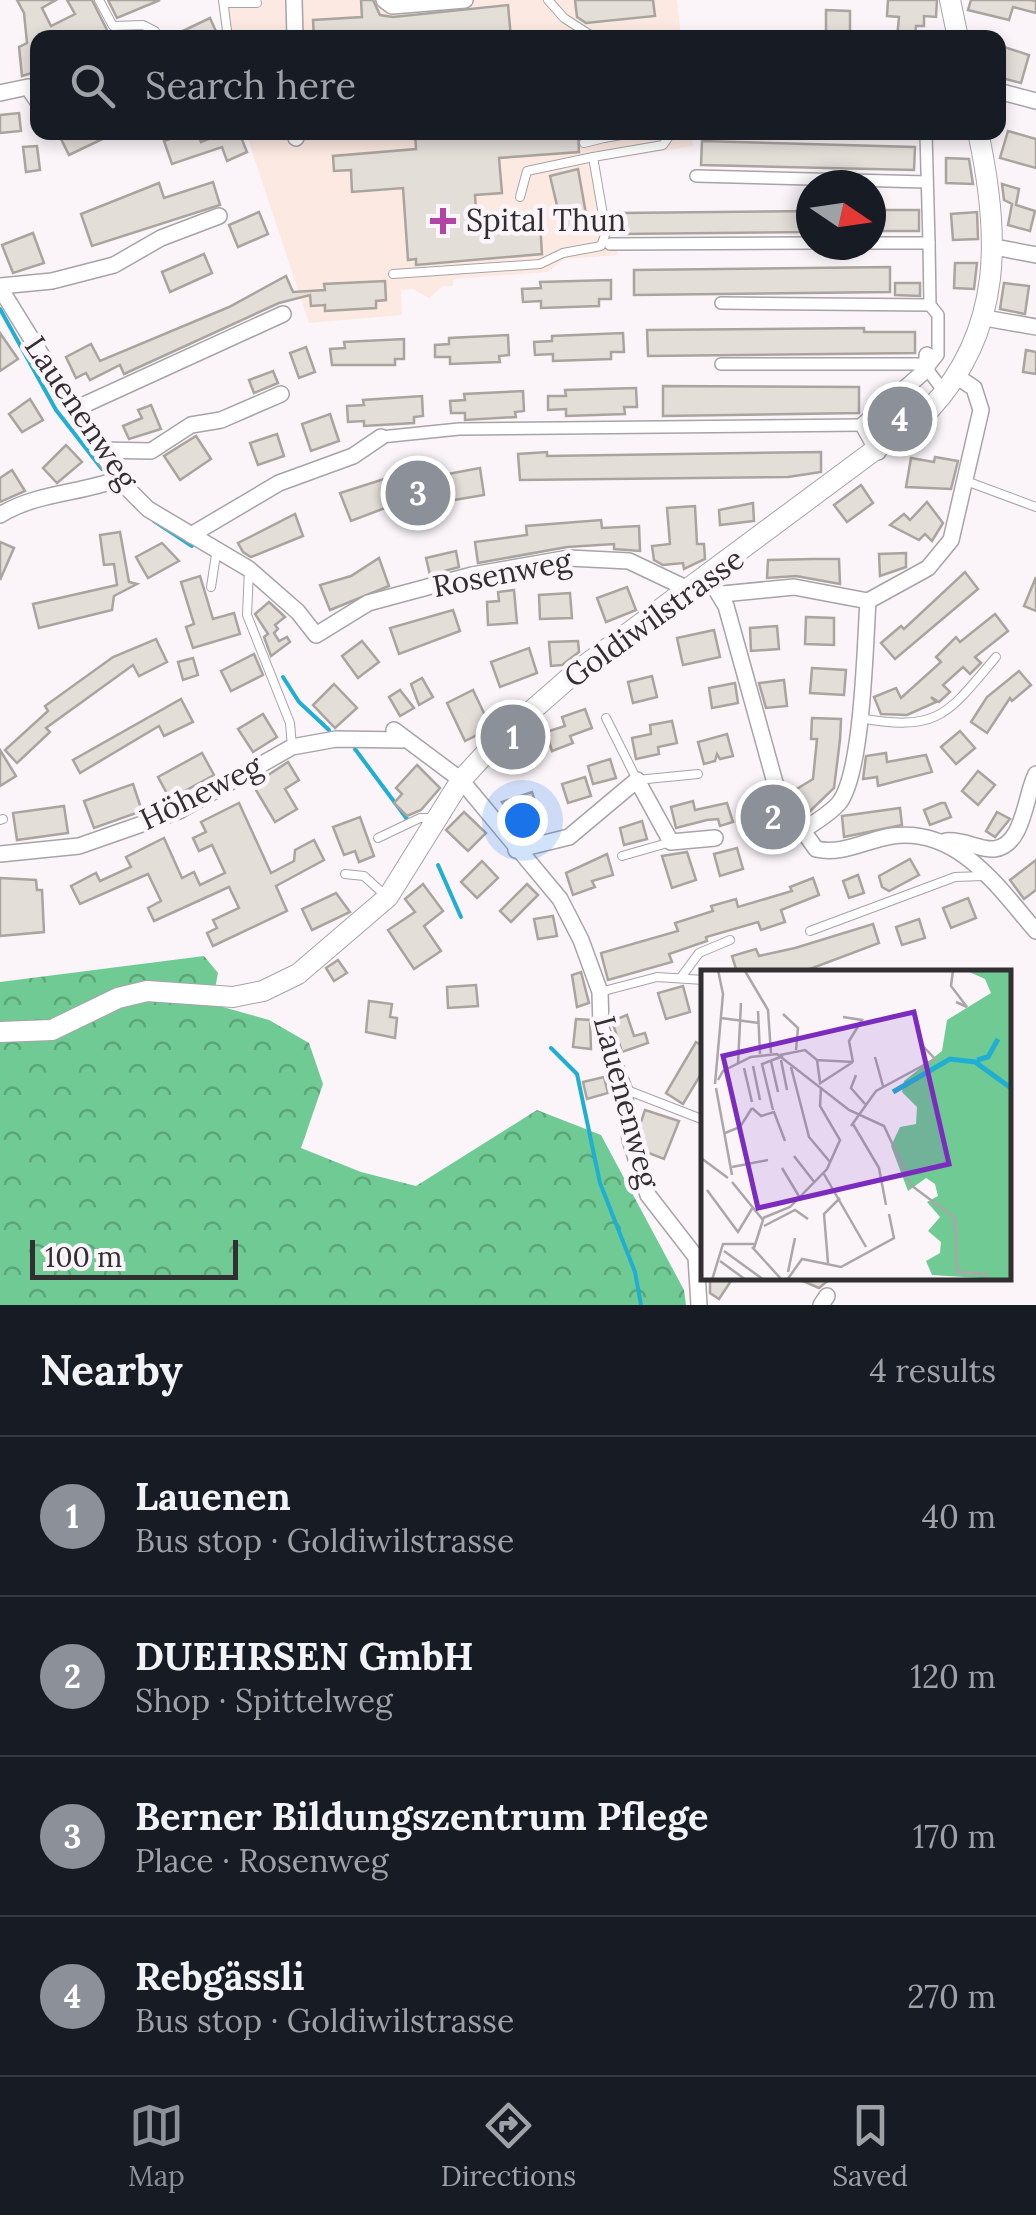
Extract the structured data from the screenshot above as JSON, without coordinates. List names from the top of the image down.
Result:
{
  "streets": {
    "street": [
      "Lauenenweg",
      "Rosenweg",
      "Goldiwilstrasse",
      "Höheweg"
    ]
  },
  "crossings": [
    ["Lauenenweg", "Rosenweg"],
    ["Lauenenweg", "Goldiwilstrasse"],
    ["Lauenenweg", "Höheweg"],
    ["Rosenweg", "Goldiwilstrasse"]
  ],
  "places": {
    "health": ["Spital Thun"]
  },
  "scale_bar": "100 m",
  "north": "right",
  "page": {
    "search": "Search here",
    "pins": [
      "4",
      "3",
      "1",
      "2"
    ],
    "scale": "100 m",
    "heading": ["Nearby", "4 results"],
    "list": [
      {
        "mark": "1",
        "name": "Lauenen",
        "note": "Bus stop · Goldiwilstrasse",
        "value": "40 m"
      },
      {
        "mark": "2",
        "name": "DUEHRSEN GmbH",
        "note": "Shop · Spittelweg",
        "value": "120 m"
      },
      {
        "mark": "3",
        "name": "Berner Bildungszentrum Pflege",
        "note": "Place · Rosenweg",
        "value": "170 m"
      },
      {
        "mark": "4",
        "name": "Rebgässli",
        "note": "Bus stop · Goldiwilstrasse",
        "value": "270 m"
      }
    ],
    "nav": ["Map", "Directions", "Saved"]
  }
}
